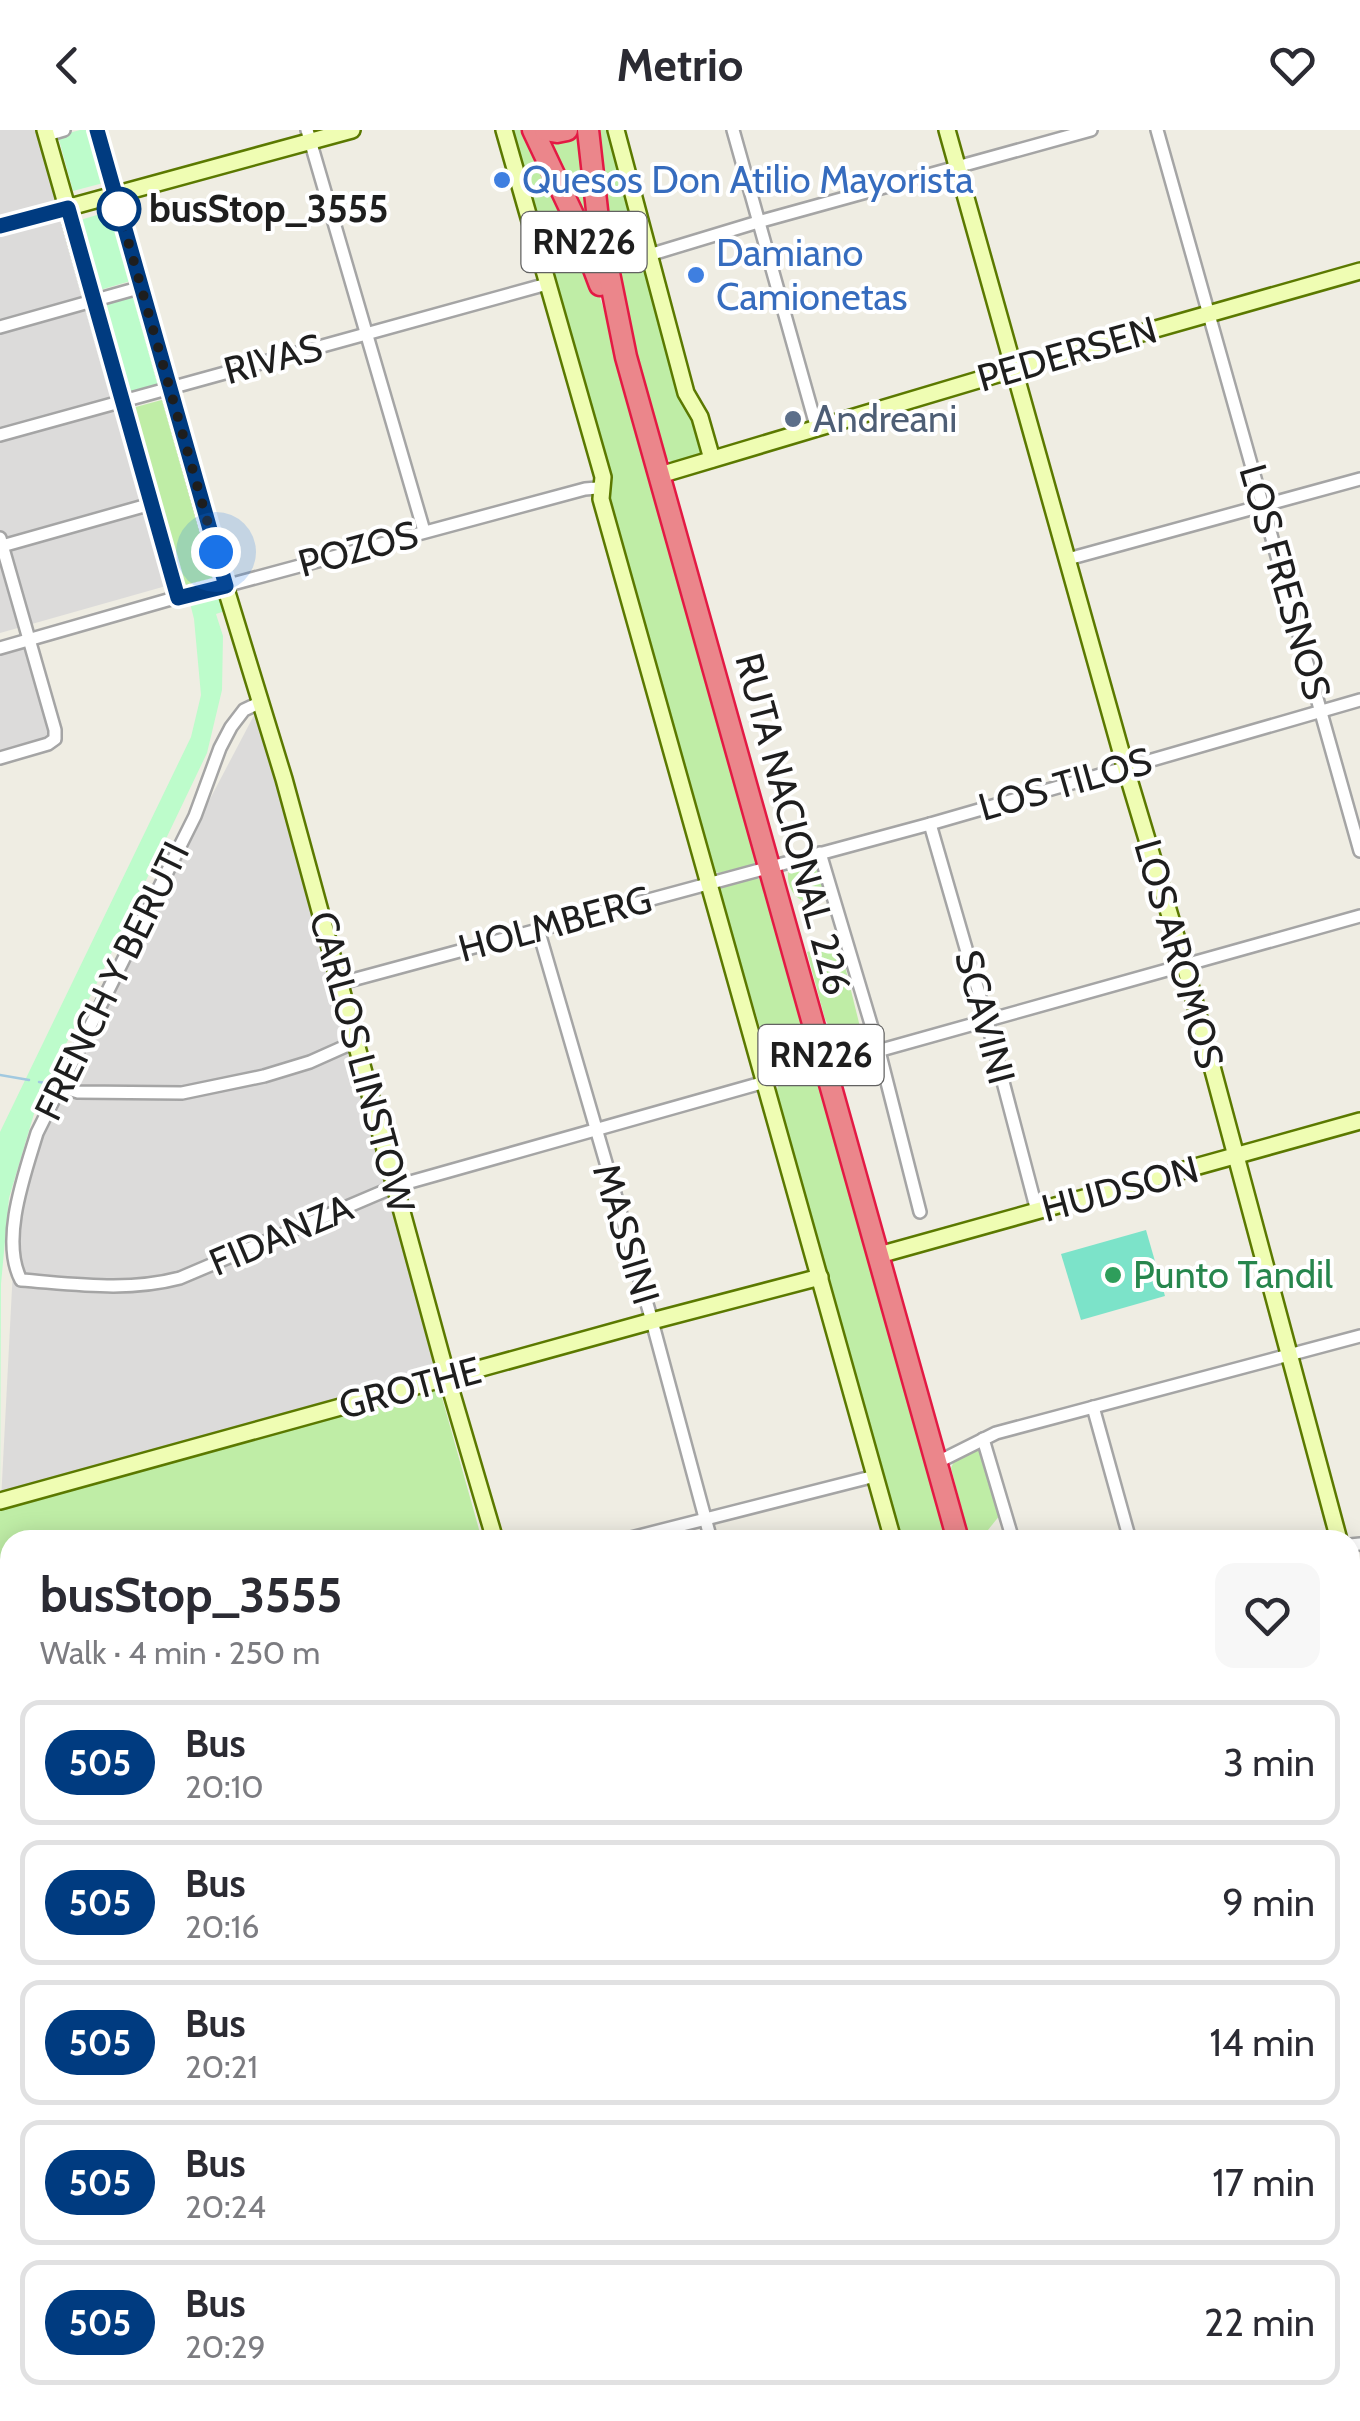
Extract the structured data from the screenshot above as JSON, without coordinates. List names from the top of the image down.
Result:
{
  "streets": {
    "highway": ["RN226", "RUTA NACIONAL 226"],
    "street": [
      "PEDERSEN",
      "RIVAS",
      "POZOS",
      "LOS FRESNOS",
      "LOS TILOS",
      "HOLMBERG",
      "LOS AROMOS",
      "FRENCH Y BERUTI",
      "SCAVINI",
      "CARLOS LINSTOW",
      "HUDSON",
      "MASSINI",
      "FIDANZA",
      "GROTHE"
    ]
  },
  "crossings": [
    ["PEDERSEN", "LOS FRESNOS"],
    ["PEDERSEN", "RUTA NACIONAL 226"],
    ["PEDERSEN", "LOS AROMOS"],
    ["RIVAS", "CARLOS LINSTOW"],
    ["POZOS", "CARLOS LINSTOW"],
    ["LOS FRESNOS", "LOS TILOS"],
    ["LOS TILOS", "RUTA NACIONAL 226"],
    ["LOS TILOS", "HOLMBERG"],
    ["LOS TILOS", "LOS AROMOS"],
    ["LOS TILOS", "SCAVINI"],
    ["RUTA NACIONAL 226", "HOLMBERG"],
    ["RUTA NACIONAL 226", "HUDSON"],
    ["HOLMBERG", "CARLOS LINSTOW"],
    ["HOLMBERG", "MASSINI"],
    ["LOS AROMOS", "HUDSON"],
    ["FRENCH Y BERUTI", "CARLOS LINSTOW"],
    ["FRENCH Y BERUTI", "FIDANZA"],
    ["SCAVINI", "HUDSON"],
    ["CARLOS LINSTOW", "FIDANZA"],
    ["CARLOS LINSTOW", "GROTHE"],
    ["MASSINI", "FIDANZA"],
    ["MASSINI", "GROTHE"]
  ],
  "places": [
    "Quesos Don Atilio Mayorista",
    "busStop_3555",
    "Damiano Camionetas",
    "Andreani",
    "Punto Tandil"
  ],
  "lines": ["bus line 505"],
  "page": {
    "header": "Metrio",
    "heading": ["busStop_3555", "Walk · 4 min · 250 m"],
    "list": [
      {
        "mark": "505",
        "name": "Bus",
        "note": "20:10",
        "value": "3 min"
      },
      {
        "mark": "505",
        "name": "Bus",
        "note": "20:16",
        "value": "9 min"
      },
      {
        "mark": "505",
        "name": "Bus",
        "note": "20:21",
        "value": "14 min"
      },
      {
        "mark": "505",
        "name": "Bus",
        "note": "20:24",
        "value": "17 min"
      },
      {
        "mark": "505",
        "name": "Bus",
        "note": "20:29",
        "value": "22 min"
      }
    ]
  }
}
